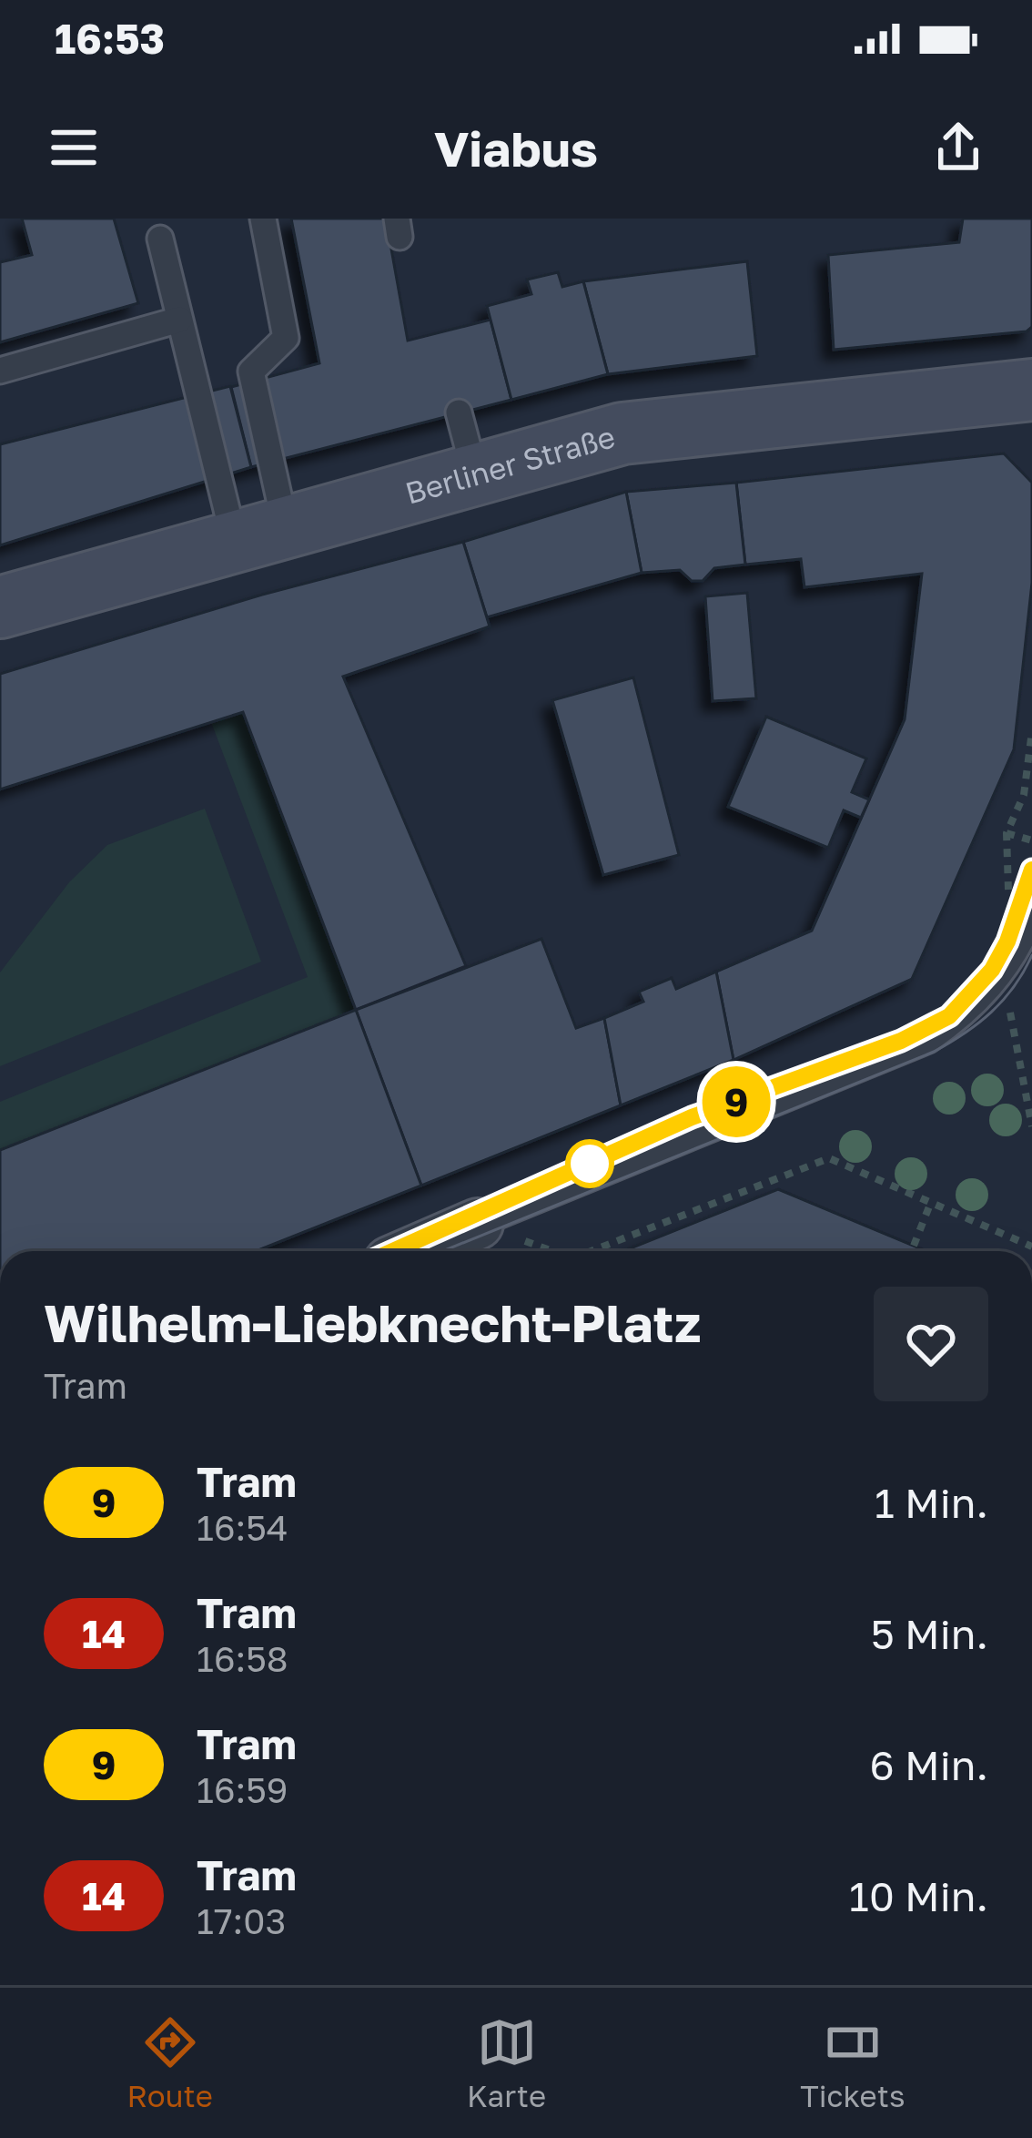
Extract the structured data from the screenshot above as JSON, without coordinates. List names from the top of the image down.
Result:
{
  "streets": {
    "main road": ["Berliner Straße"]
  },
  "lines": ["tram line 9"],
  "page": {
    "status": "16:53",
    "header": "Viabus",
    "on_map": "9",
    "heading": ["Wilhelm-Liebknecht-Platz", "Tram"],
    "list": [
      {
        "mark": "9",
        "name": "Tram",
        "note": "16:54",
        "value": "1 Min."
      },
      {
        "mark": "14",
        "name": "Tram",
        "note": "16:58",
        "value": "5 Min."
      },
      {
        "mark": "9",
        "name": "Tram",
        "note": "16:59",
        "value": "6 Min."
      },
      {
        "mark": "14",
        "name": "Tram",
        "note": "17:03",
        "value": "10 Min."
      }
    ],
    "tabs": ["Route", "Karte", "Tickets"]
  }
}
